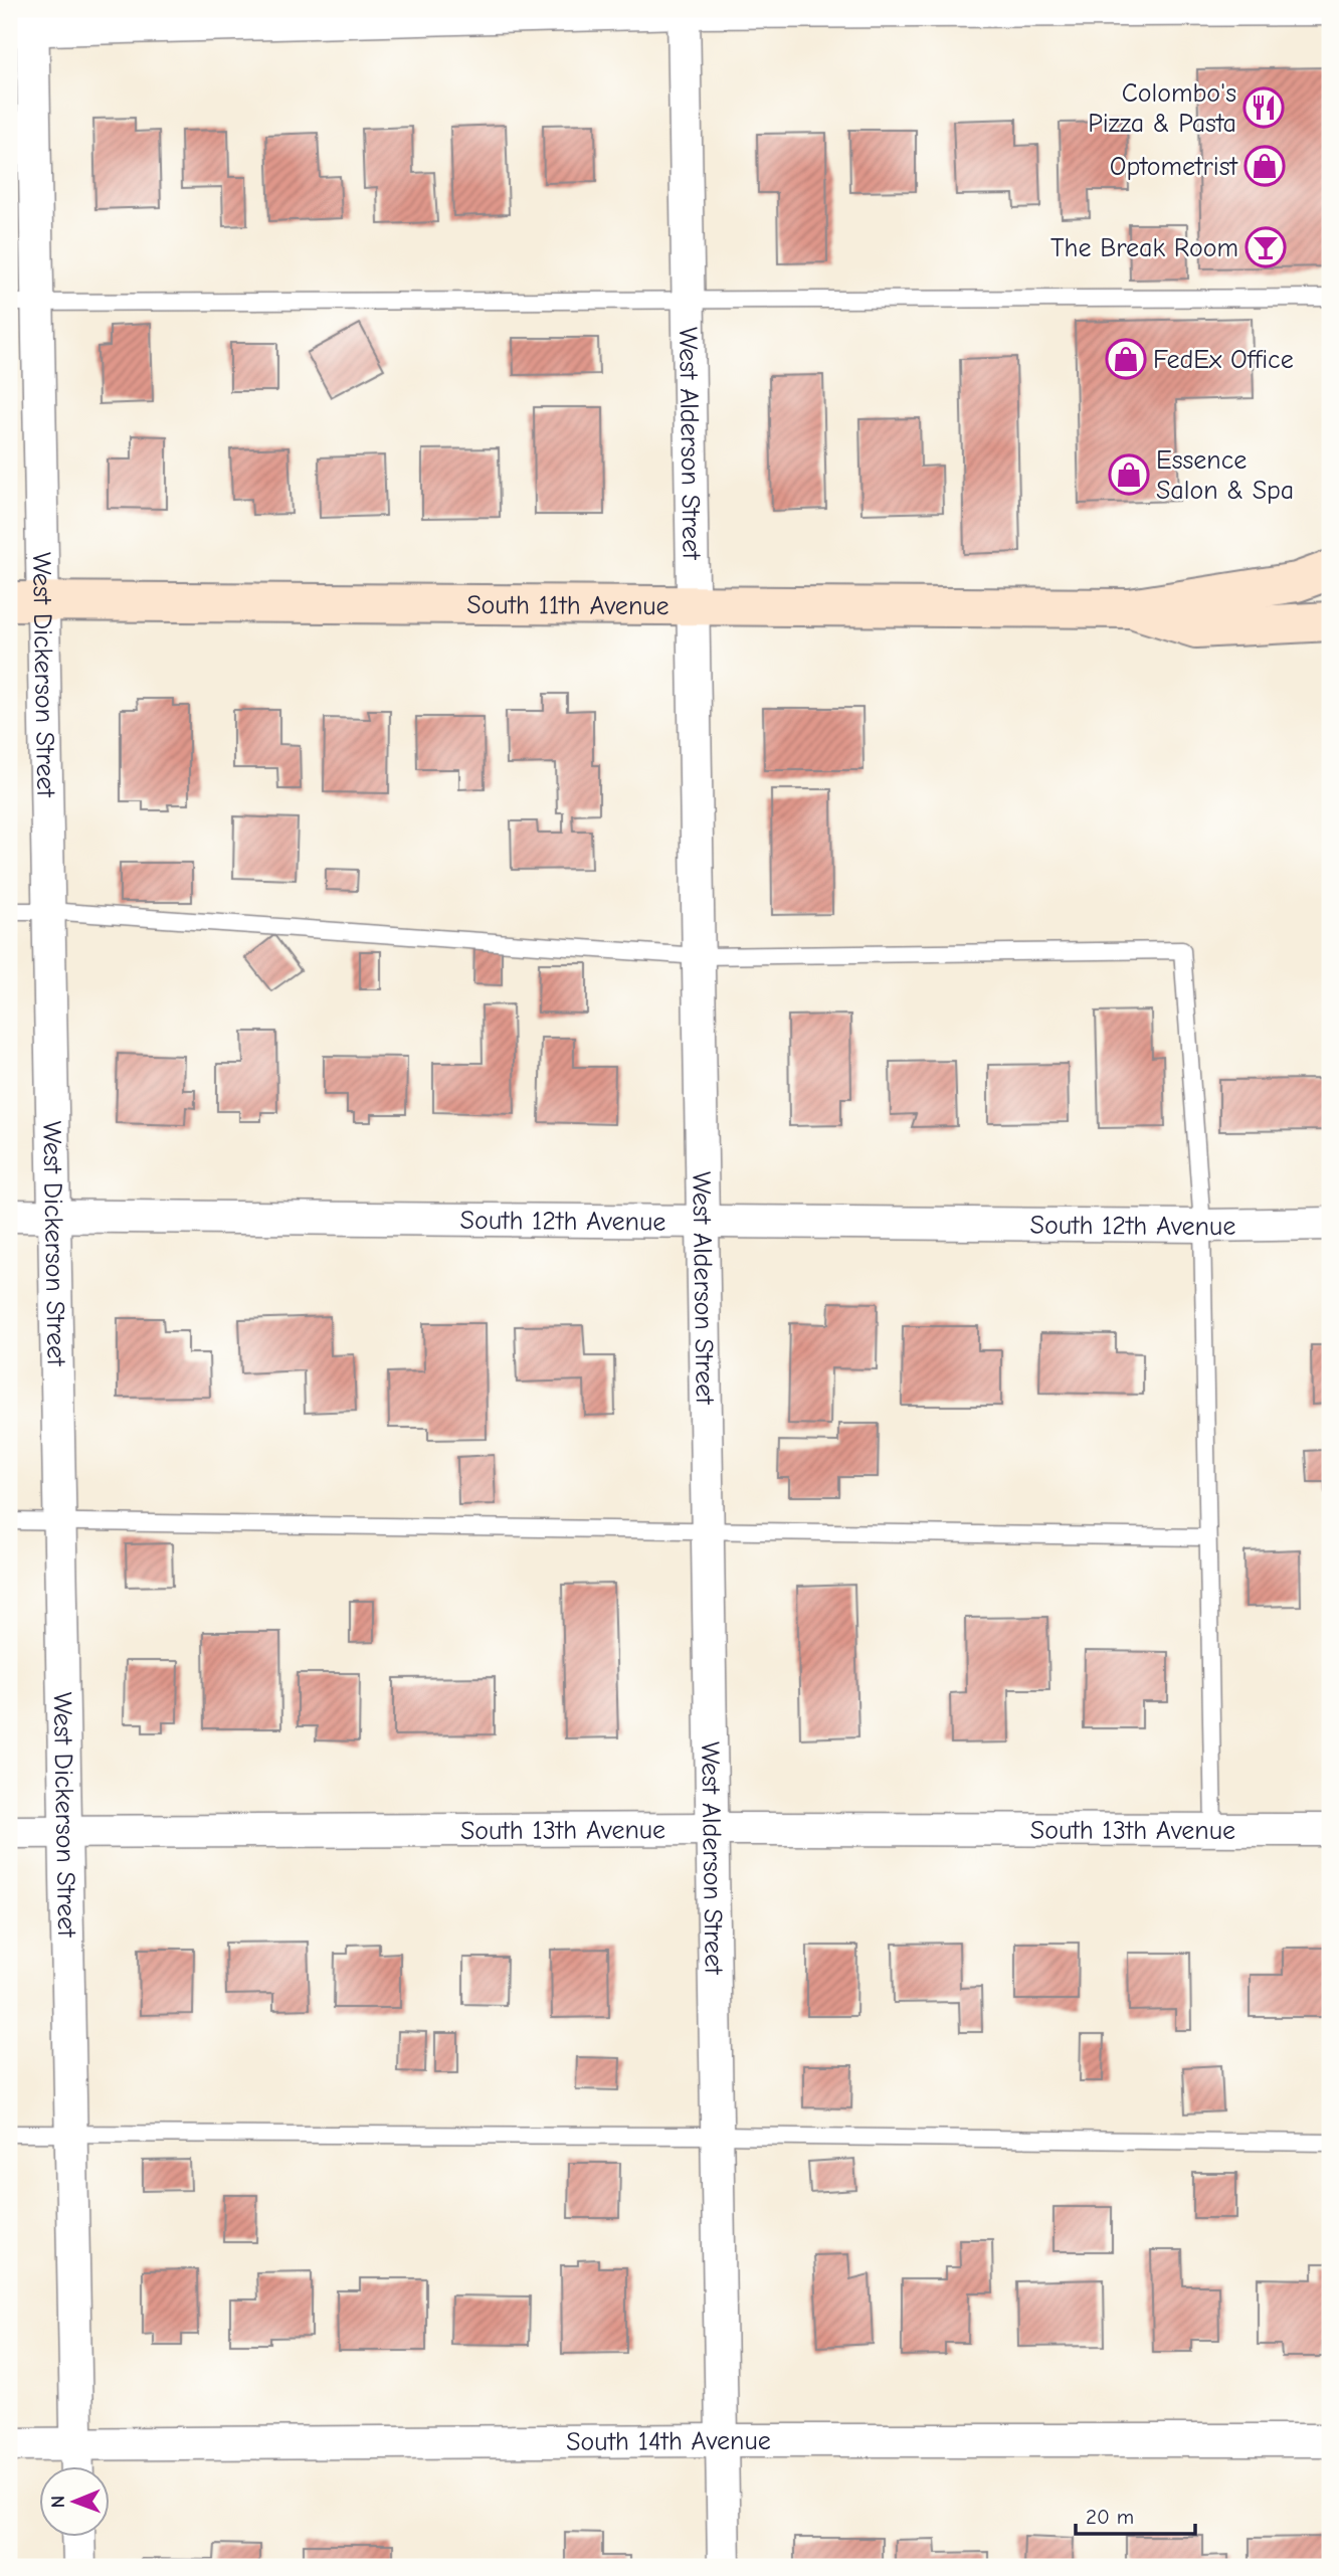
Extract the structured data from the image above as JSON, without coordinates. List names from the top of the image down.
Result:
{
  "streets": {
    "street": [
      "West Alderson Street",
      "South 11th Avenue",
      "West Dickerson Street",
      "South 12th Avenue",
      "South 13th Avenue",
      "South 14th Avenue"
    ]
  },
  "crossings": [
    ["West Alderson Street", "South 11th Avenue"],
    ["West Alderson Street", "South 12th Avenue"],
    ["West Alderson Street", "South 13th Avenue"],
    ["West Alderson Street", "South 14th Avenue"],
    ["South 11th Avenue", "West Dickerson Street"],
    ["West Dickerson Street", "South 12th Avenue"],
    ["West Dickerson Street", "South 13th Avenue"],
    ["West Dickerson Street", "South 14th Avenue"]
  ],
  "places": {
    "restaurant": ["Colombo's Pizza & Pasta"],
    "shop": ["Optometrist", "FedEx Office", "Essence Salon & Spa"],
    "bar": ["The Break Room"]
  },
  "scale_bar": "20 m",
  "north": "left"
}
